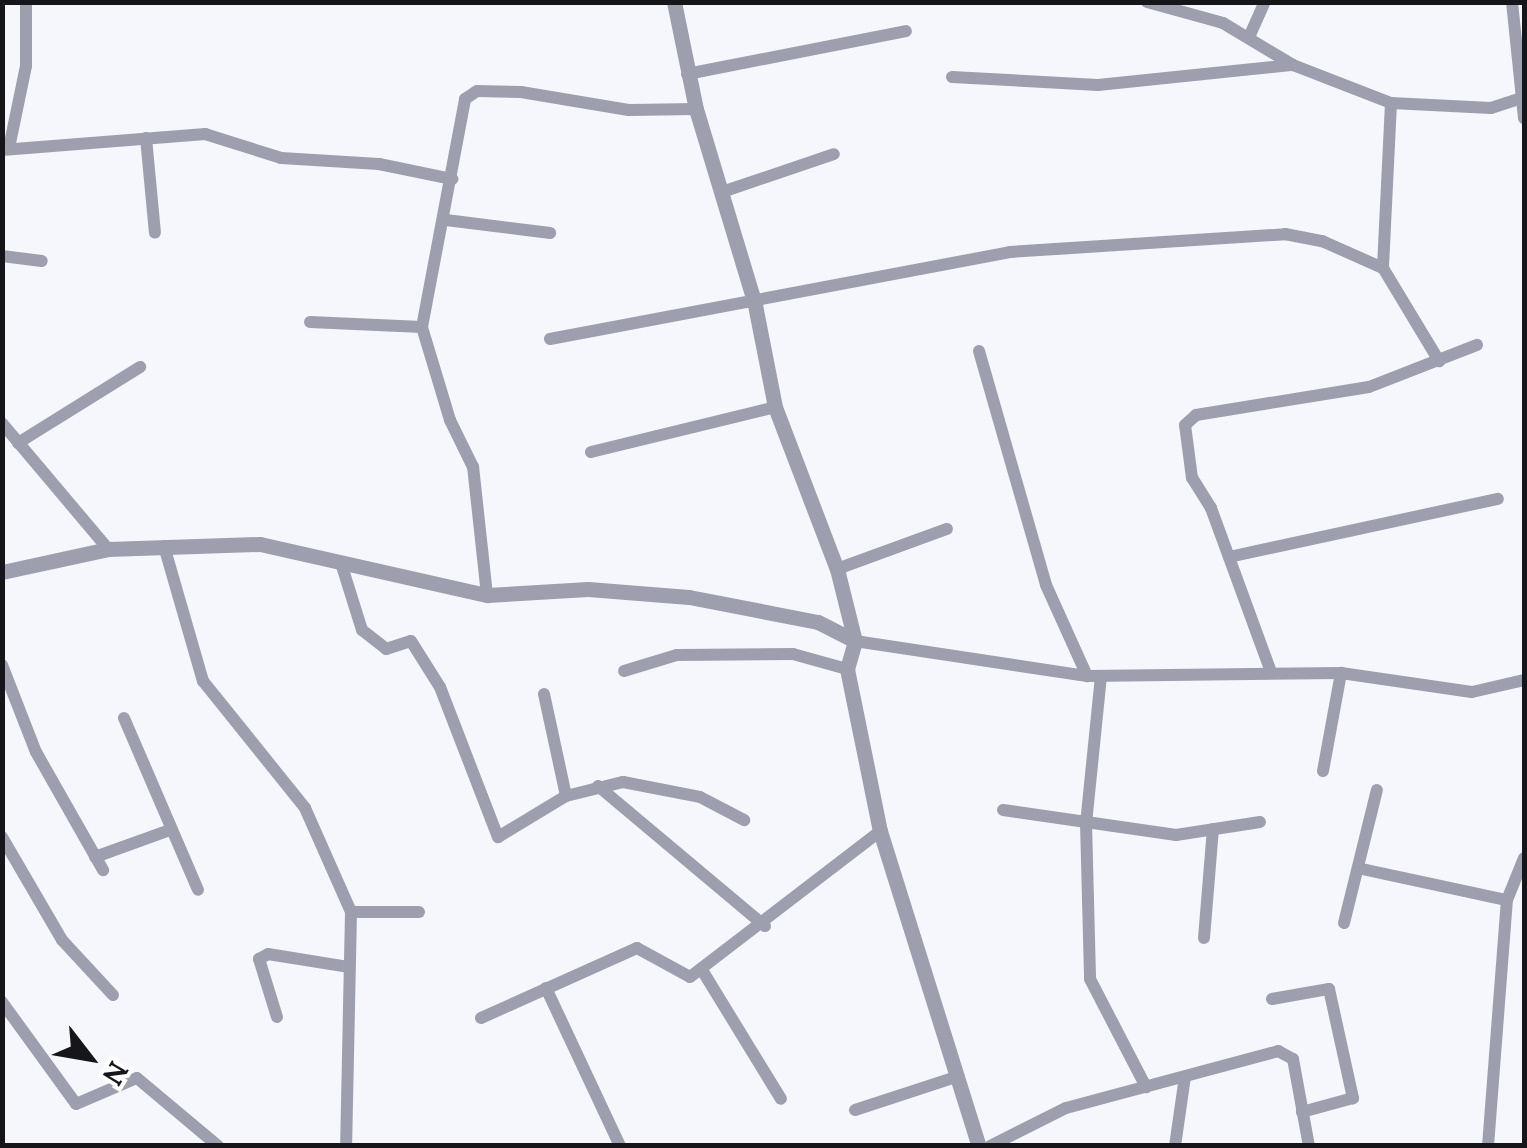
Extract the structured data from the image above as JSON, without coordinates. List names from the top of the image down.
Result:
{
  "north": "bottom right"
}
